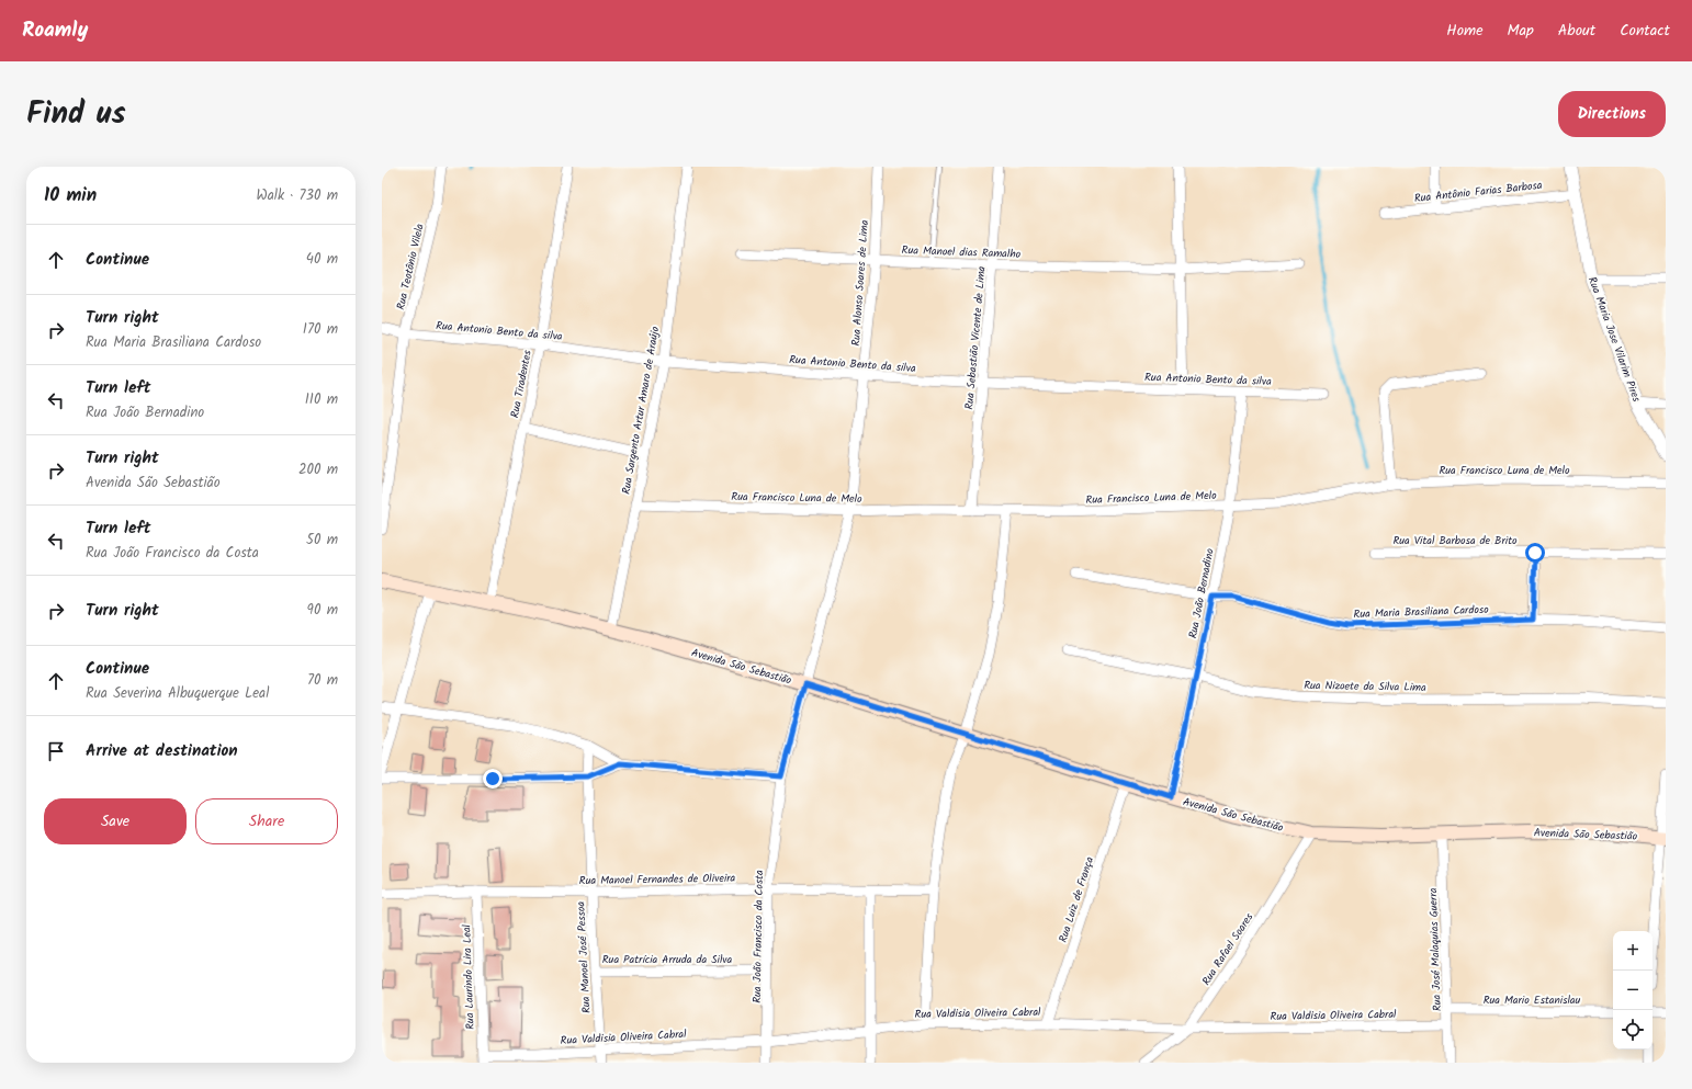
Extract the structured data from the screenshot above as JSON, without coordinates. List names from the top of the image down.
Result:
{
  "streets": {
    "main road": ["Avenida São Sebastião"],
    "street": [
      "Rua Antônio Farias Barbosa",
      "Rua Manoel dias Ramalho",
      "Rua Teotônio Vilela",
      "Rua Alonso Soares de Lima",
      "Rua Antonio Bento da silva",
      "Rua Sebastião Vicente de Lima",
      "Rua Maria Jose Vilarim Pires",
      "Rua Tiradentes",
      "Rua Sargento Artur Amaro de Araújo",
      "Rua Francisco Luna de Melo",
      "Rua Vital Barbosa de Brito",
      "Rua João Bernadino",
      "Rua Maria Brasiliana Cardoso",
      "Rua Nizoete da Silva Lima",
      "Rua Manoel Fernandes de Oliveira",
      "Rua Luiz de França",
      "Rua João Francisco da Costa",
      "Rua Rafael Soares",
      "Rua José Malaquias Guerra",
      "Rua Manoel José Pessoa",
      "Rua Patrícia Arruda da Silva",
      "Rua Laurindo Lira Leal",
      "Rua Mario Estanislau",
      "Rua Valdisia Oliveira Cabral"
    ]
  },
  "crossings": [
    ["Rua Antônio Farias Barbosa", "Rua Maria Jose Vilarim Pires"],
    ["Rua Manoel dias Ramalho", "Rua Alonso Soares de Lima"],
    ["Rua Manoel dias Ramalho", "Rua Sebastião Vicente de Lima"],
    ["Rua Teotônio Vilela", "Rua Antonio Bento da silva"],
    ["Rua Alonso Soares de Lima", "Rua Antonio Bento da silva"],
    ["Rua Alonso Soares de Lima", "Rua Francisco Luna de Melo"],
    ["Rua Alonso Soares de Lima", "Avenida São Sebastião"],
    ["Rua Alonso Soares de Lima", "Rua João Francisco da Costa"],
    ["Rua Antonio Bento da silva", "Rua Sebastião Vicente de Lima"],
    ["Rua Antonio Bento da silva", "Rua Tiradentes"],
    ["Rua Antonio Bento da silva", "Rua Sargento Artur Amaro de Araújo"],
    ["Rua Antonio Bento da silva", "Rua João Bernadino"],
    ["Rua Sebastião Vicente de Lima", "Rua Francisco Luna de Melo"],
    ["Rua Tiradentes", "Avenida São Sebastião"],
    ["Rua Sargento Artur Amaro de Araújo", "Rua Francisco Luna de Melo"],
    ["Rua Sargento Artur Amaro de Araújo", "Avenida São Sebastião"],
    ["Rua Francisco Luna de Melo", "Rua João Bernadino"],
    ["Rua João Bernadino", "Rua Maria Brasiliana Cardoso"],
    ["Rua João Bernadino", "Avenida São Sebastião"],
    ["Rua João Bernadino", "Rua Nizoete da Silva Lima"],
    ["Avenida São Sebastião", "Rua Luiz de França"],
    ["Avenida São Sebastião", "Rua João Francisco da Costa"],
    ["Avenida São Sebastião", "Rua Rafael Soares"],
    ["Avenida São Sebastião", "Rua José Malaquias Guerra"],
    ["Rua Manoel Fernandes de Oliveira", "Rua João Francisco da Costa"],
    ["Rua Manoel Fernandes de Oliveira", "Rua Manoel José Pessoa"],
    ["Rua Manoel Fernandes de Oliveira", "Rua Laurindo Lira Leal"],
    ["Rua Luiz de França", "Rua Valdisia Oliveira Cabral"],
    ["Rua João Francisco da Costa", "Rua Patrícia Arruda da Silva"],
    ["Rua João Francisco da Costa", "Rua Valdisia Oliveira Cabral"],
    ["Rua Rafael Soares", "Rua Valdisia Oliveira Cabral"],
    ["Rua José Malaquias Guerra", "Rua Mario Estanislau"],
    ["Rua José Malaquias Guerra", "Rua Valdisia Oliveira Cabral"],
    ["Rua Manoel José Pessoa", "Rua Patrícia Arruda da Silva"],
    ["Rua Manoel José Pessoa", "Rua Valdisia Oliveira Cabral"],
    ["Rua Laurindo Lira Leal", "Rua Valdisia Oliveira Cabral"]
  ],
  "page": {
    "header": "Roamly",
    "nav": [
      "Home",
      "Map",
      "About",
      "Contact"
    ],
    "title": "Find us",
    "buttons": [
      "Directions",
      ["Save", "Share"]
    ],
    "heading": ["10 min", "Walk · 730 m"],
    "list": [
      ["Continue", "40 m"],
      ["Turn right", "Rua Maria Brasiliana Cardoso", "170 m"],
      ["Turn left", "Rua João Bernadino", "110 m"],
      ["Turn right", "Avenida São Sebastião", "200 m"],
      ["Turn left", "Rua João Francisco da Costa", "50 m"],
      ["Turn right", "90 m"],
      ["Continue", "Rua Severina Albuquerque Leal", "70 m"],
      "Arrive at destination"
    ],
    "map_buttons": ["+", "−"]
  }
}
